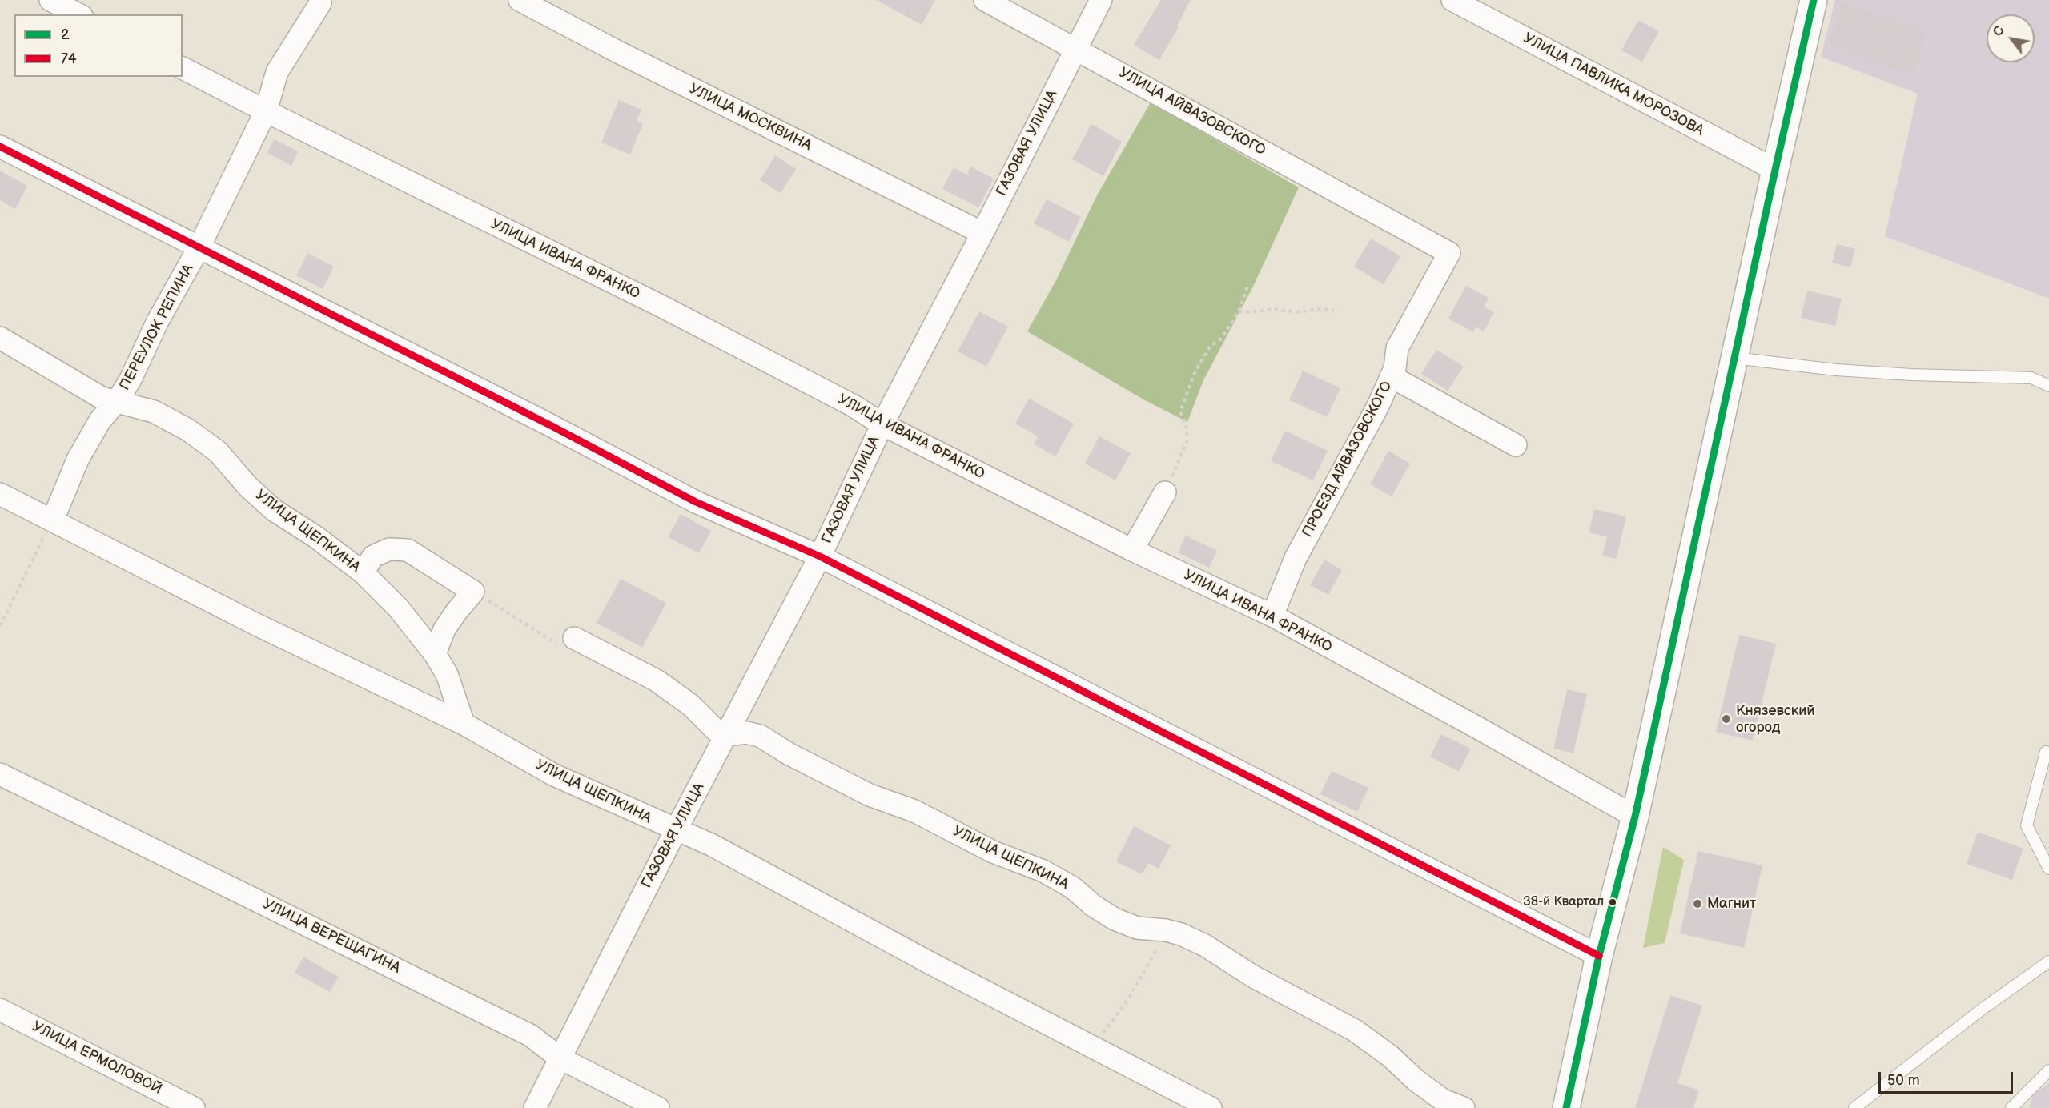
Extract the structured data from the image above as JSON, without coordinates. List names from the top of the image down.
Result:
{
  "streets": {
    "street": [
      "УЛИЦА ПАВЛИКА МОРОЗОВА",
      "УЛИЦА АЙВАЗОВСКОГО",
      "УЛИЦА МОСКВИНА",
      "ГАЗОВАЯ УЛИЦА",
      "УЛИЦА ИВАНА ФРАНКО",
      "ПЕРЕУЛОК РЕПИНА",
      "ПРОЕЗД АЙВАЗОВСКОГО",
      "УЛИЦА ЩЕПКИНА",
      "УЛИЦА ВЕРЕЩАГИНА",
      "УЛИЦА ЕРМОЛОВОЙ"
    ]
  },
  "crossings": [
    ["УЛИЦА АЙВАЗОВСКОГО", "ГАЗОВАЯ УЛИЦА"],
    ["УЛИЦА АЙВАЗОВСКОГО", "ПРОЕЗД АЙВАЗОВСКОГО"],
    ["УЛИЦА МОСКВИНА", "ГАЗОВАЯ УЛИЦА"],
    ["ГАЗОВАЯ УЛИЦА", "УЛИЦА ИВАНА ФРАНКО"],
    ["ГАЗОВАЯ УЛИЦА", "УЛИЦА ЩЕПКИНА"],
    ["ГАЗОВАЯ УЛИЦА", "УЛИЦА ВЕРЕЩАГИНА"],
    ["УЛИЦА ИВАНА ФРАНКО", "ПЕРЕУЛОК РЕПИНА"],
    ["УЛИЦА ИВАНА ФРАНКО", "ПРОЕЗД АЙВАЗОВСКОГО"],
    ["ПЕРЕУЛОК РЕПИНА", "УЛИЦА ЩЕПКИНА"]
  ],
  "places": ["Князевский огород", "38-й Квартал", "Магнит"],
  "lines": ["transit line 2", "transit line 74"],
  "legend": ["2", "74"],
  "scale_bar": "50 m",
  "north": "top left"
}
